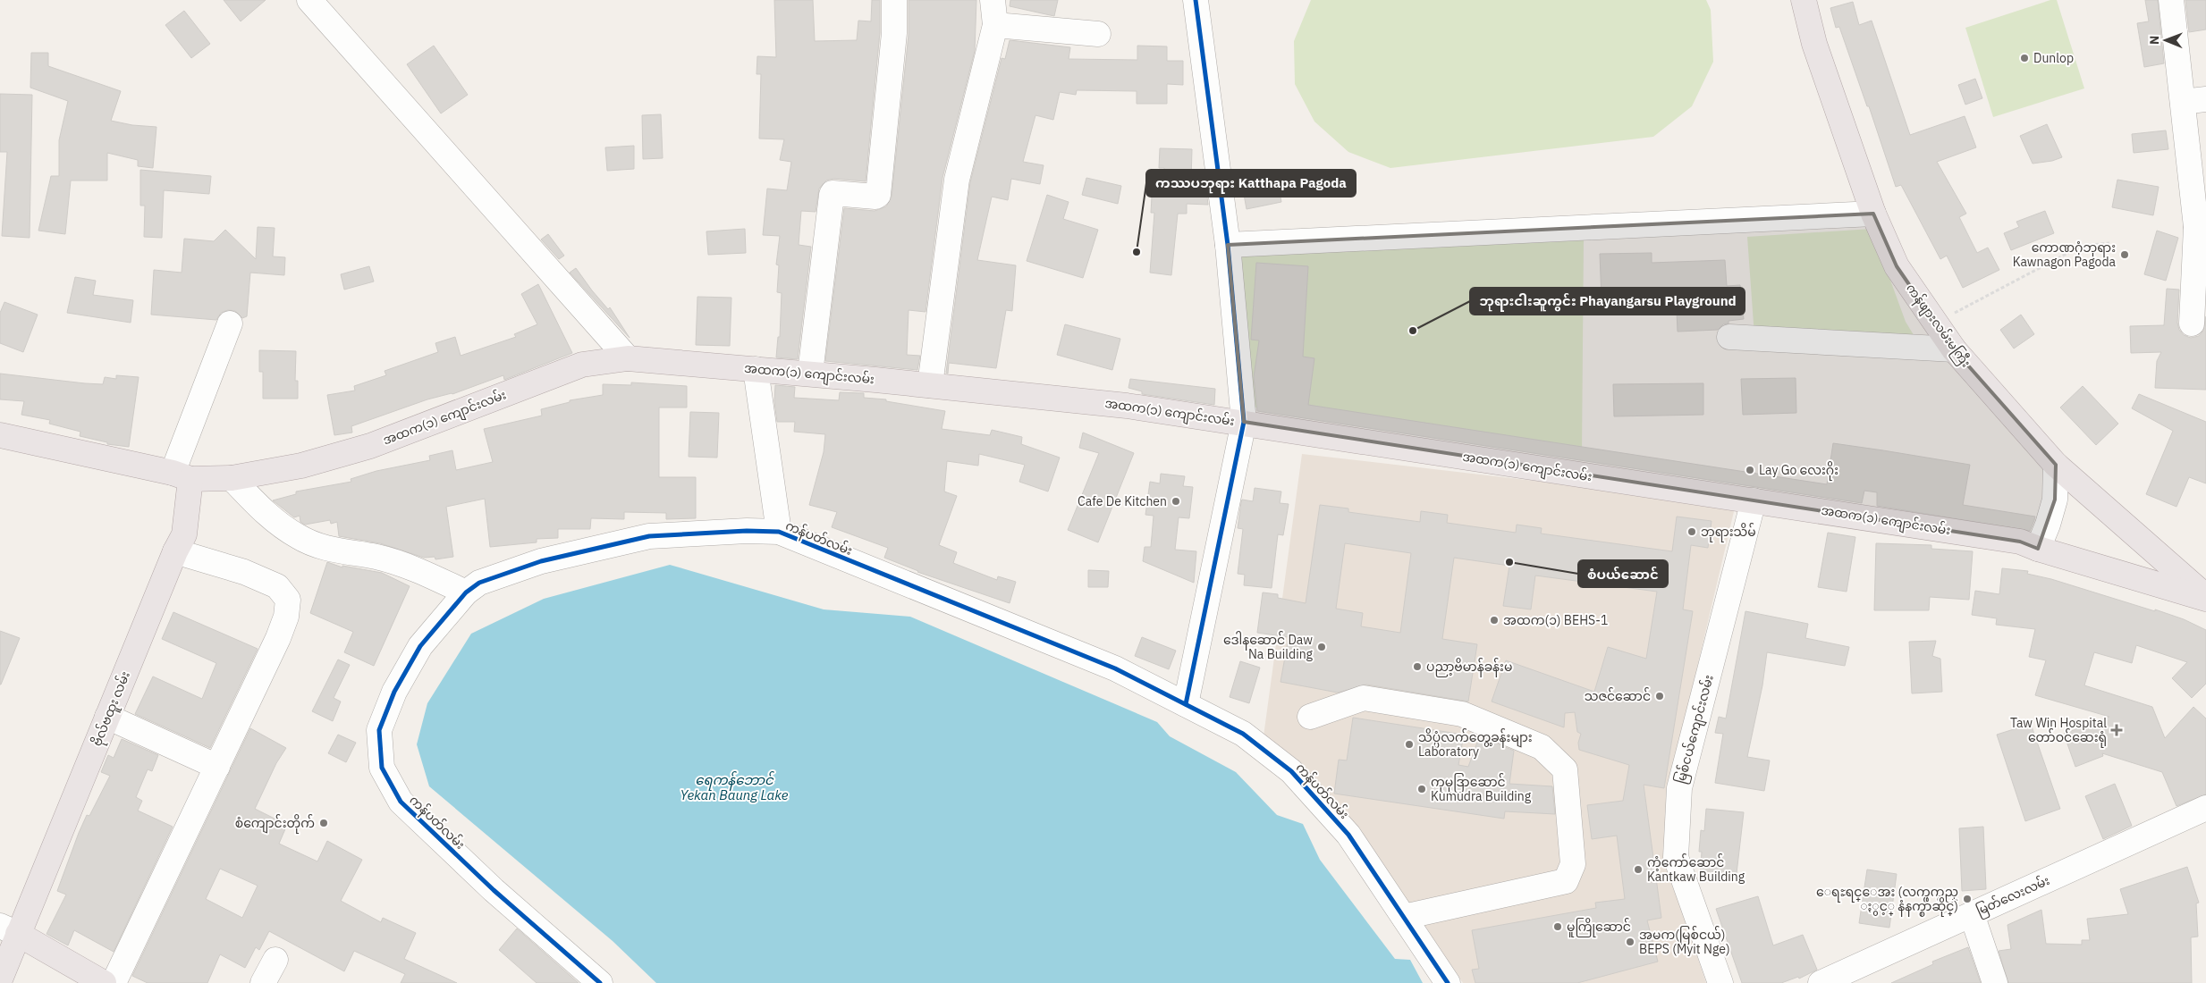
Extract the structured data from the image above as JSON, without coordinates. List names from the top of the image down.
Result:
{
  "streets": {
    "main road": ["ကန်ဖျားလမ်းမကြီး", "အထက(၁) ကျောင်းလမ်း", "ဗိုလ်ဗထူး လမ်း"],
    "street": ["ကန်ပတ်လမ်း", "မြစ်ငယ်ကျောင်းလမ်း", "မြတ်လေးလမ်း"]
  },
  "crossings": [
    ["ကန်ဖျားလမ်းမကြီး", "အထက(၁) ကျောင်းလမ်း"],
    ["အထက(၁) ကျောင်းလမ်း", "ဗိုလ်ဗထူး လမ်း"],
    ["အထက(၁) ကျောင်းလမ်း", "မြစ်ငယ်ကျောင်းလမ်း"]
  ],
  "water": ["ရေကန်ဘောင် Yekan Baung Lake"],
  "places": {
    "other": [
      "Dunlop",
      "ကဿပဘုရား Katthapa Pagoda",
      "ကောဏဂုံဘုရား Kawnagon Pagoda",
      "ဘုရားငါးဆူကွင်း Phayangarsu Playground",
      "Lay Go လေးဂိုး",
      "Cafe De Kitchen",
      "ဘုရားသိမ်",
      "စံပယ်ဆောင်",
      "အထက(၁) BEHS-1",
      "ဒေါနဆောင် Daw Na Building",
      "ပညာ့ဗိမာန်ခန်းမ",
      "သဇင်ဆောင်",
      "သိပ္ပံလက်တွေ့ခန်းများ Laboratory",
      "ကုမုဒြာဆောင် Kumudra Building",
      "စံကျောင်းတိုက်",
      "ကံ့ကော်ဆောင် Kantkaw Building",
      "ေရႊရင္ေအး (လက္ဖက္ရည္ ႏွင့္ နံနက္စာဆိုင္)",
      "မူကြိုဆောင်",
      "အမက(မြစ်ငယ်) BEPS (Myit Nge)"
    ],
    "health": ["Taw Win Hospital တော်ဝင်ဆေးရုံ"]
  },
  "north": "left"
}
